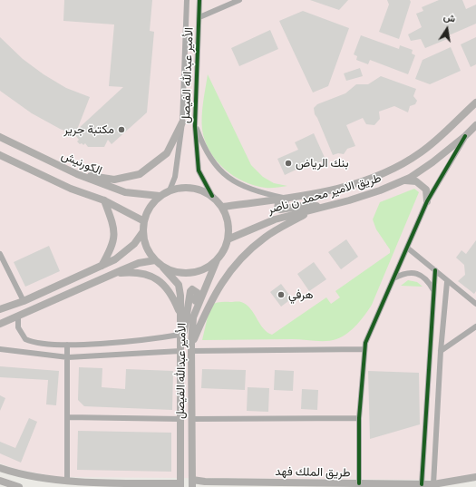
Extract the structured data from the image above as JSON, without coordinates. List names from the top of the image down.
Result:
{
  "streets": {
    "main road": [
      "الأمير عبدالله الفيصل",
      "الكورنيش",
      "طريق الامير محمد ن ناصر",
      "طريق الملك فهد"
    ]
  },
  "crossings": [
    ["الأمير عبدالله الفيصل", "الكورنيش"],
    ["الأمير عبدالله الفيصل", "طريق الامير محمد ن ناصر"],
    ["الأمير عبدالله الفيصل", "طريق الملك فهد"],
    ["الكورنيش", "طريق الامير محمد ن ناصر"]
  ],
  "places": ["مكتبة جرير", "بنك الرياض", "هرفي"],
  "north": "top"
}
